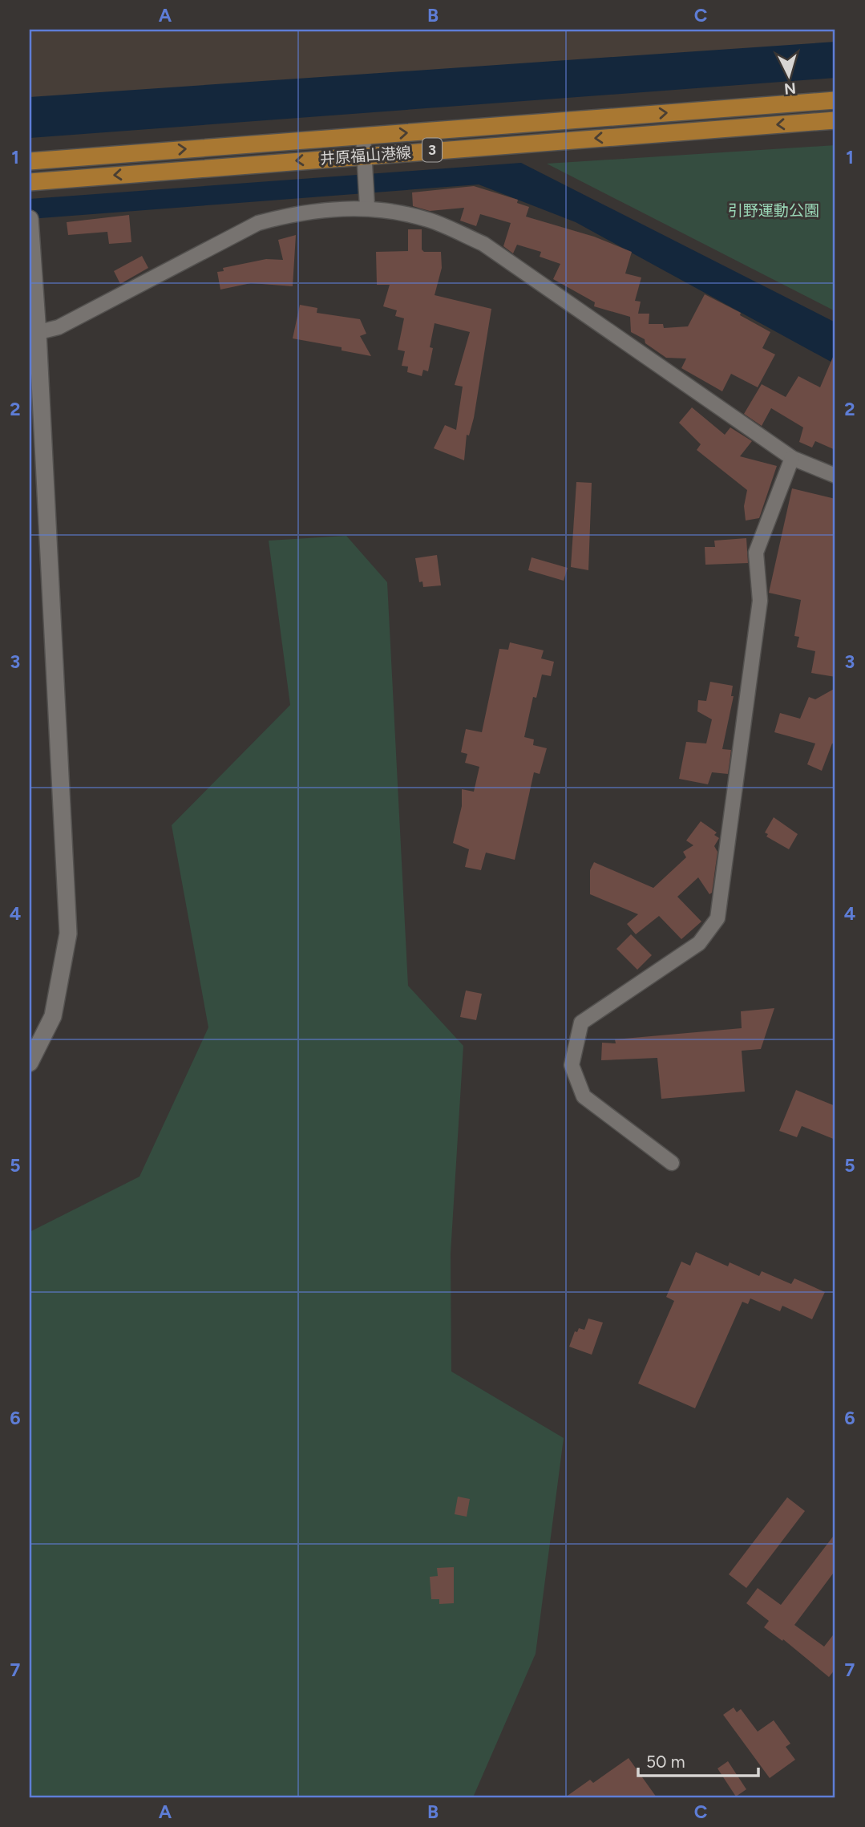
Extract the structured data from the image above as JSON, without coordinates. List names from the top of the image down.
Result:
{
  "streets": {
    "main road": ["3", "井原福山港線"]
  },
  "parks": ["引野運動公園"],
  "scale_bar": "50 m",
  "north": "bottom",
  "grid": {
    "columns": ["A", "B", "C"],
    "rows": [
      "1",
      "2",
      "3",
      "4",
      "5",
      "6",
      "7"
    ]
  }
}
